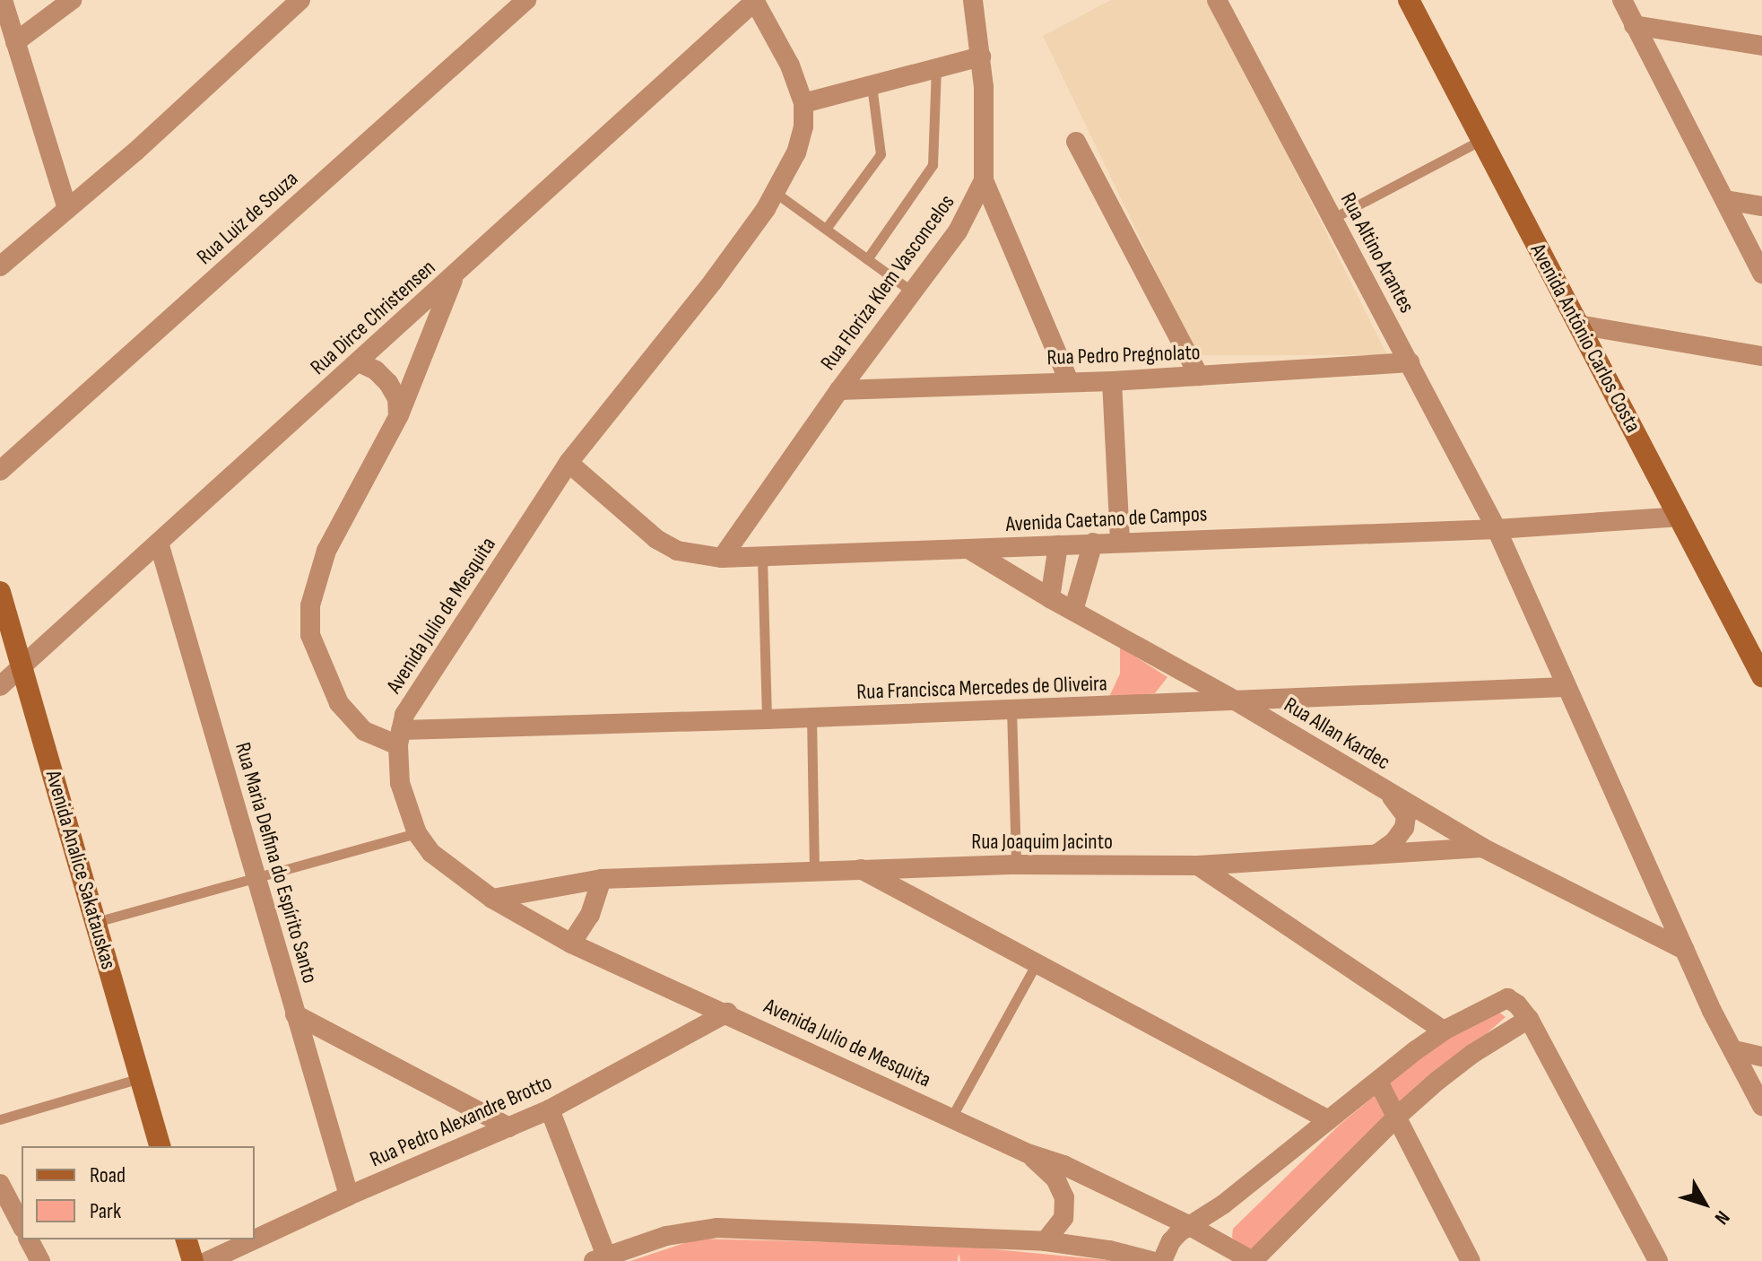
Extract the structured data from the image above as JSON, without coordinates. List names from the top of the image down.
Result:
{
  "streets": {
    "main road": ["Avenida Antônio Carlos Costa", "Avenida Analice Sakatauskas"],
    "street": [
      "Rua Luiz de Souza",
      "Rua Altino Arantes",
      "Rua Floriza Klem Vasconcelos",
      "Rua Dirce Christensen",
      "Rua Pedro Pregnolato",
      "Avenida Caetano de Campos",
      "Avenida Julio de Mesquita",
      "Rua Francisca Mercedes de Oliveira",
      "Rua Allan Kardec",
      "Rua Joaquim Jacinto",
      "Rua Maria Delfina do Espírito Santo",
      "Rua Pedro Alexandre Brotto"
    ]
  },
  "crossings": [
    ["Rua Altino Arantes", "Rua Pedro Pregnolato"],
    ["Rua Altino Arantes", "Avenida Caetano de Campos"],
    ["Rua Altino Arantes", "Rua Francisca Mercedes de Oliveira"],
    ["Rua Altino Arantes", "Rua Allan Kardec"],
    ["Rua Floriza Klem Vasconcelos", "Rua Pedro Pregnolato"],
    ["Rua Floriza Klem Vasconcelos", "Avenida Caetano de Campos"],
    ["Rua Dirce Christensen", "Avenida Julio de Mesquita"],
    ["Rua Dirce Christensen", "Rua Maria Delfina do Espírito Santo"],
    ["Rua Dirce Christensen", "Avenida Analice Sakatauskas"],
    ["Avenida Antônio Carlos Costa", "Avenida Caetano de Campos"],
    ["Avenida Caetano de Campos", "Avenida Julio de Mesquita"],
    ["Avenida Caetano de Campos", "Rua Allan Kardec"],
    ["Avenida Julio de Mesquita", "Rua Francisca Mercedes de Oliveira"],
    ["Avenida Julio de Mesquita", "Rua Joaquim Jacinto"],
    ["Avenida Julio de Mesquita", "Rua Pedro Alexandre Brotto"],
    ["Rua Francisca Mercedes de Oliveira", "Rua Allan Kardec"],
    ["Rua Allan Kardec", "Rua Joaquim Jacinto"],
    ["Rua Maria Delfina do Espírito Santo", "Rua Pedro Alexandre Brotto"]
  ],
  "legend": ["Road", "Park"],
  "north": "bottom right"
}
